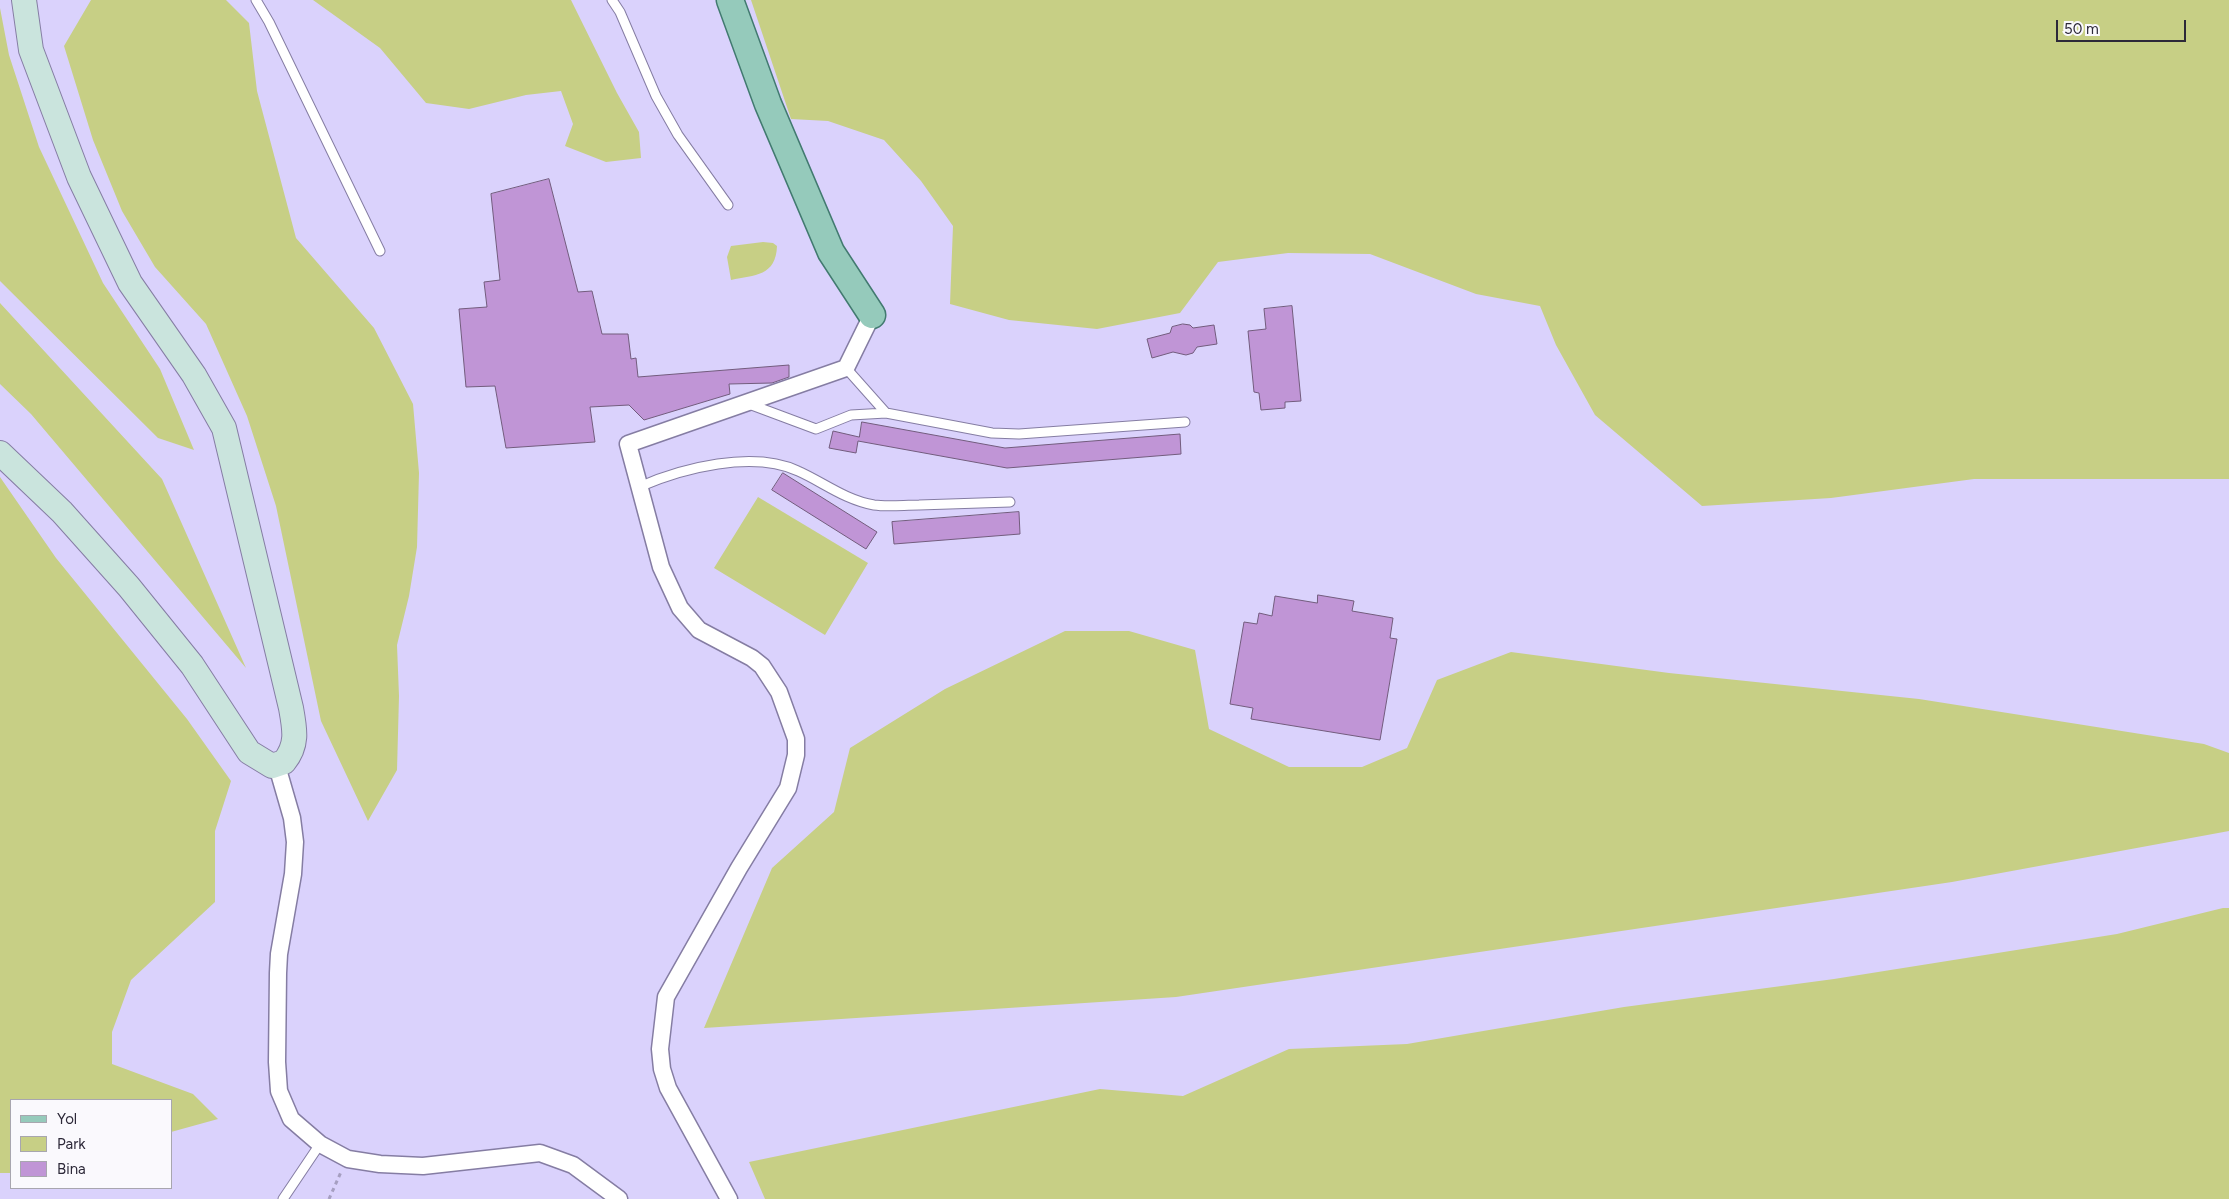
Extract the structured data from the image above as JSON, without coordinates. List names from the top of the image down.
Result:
{
  "legend": ["Yol", "Park", "Bina"],
  "scale_bar": "50 m"
}
